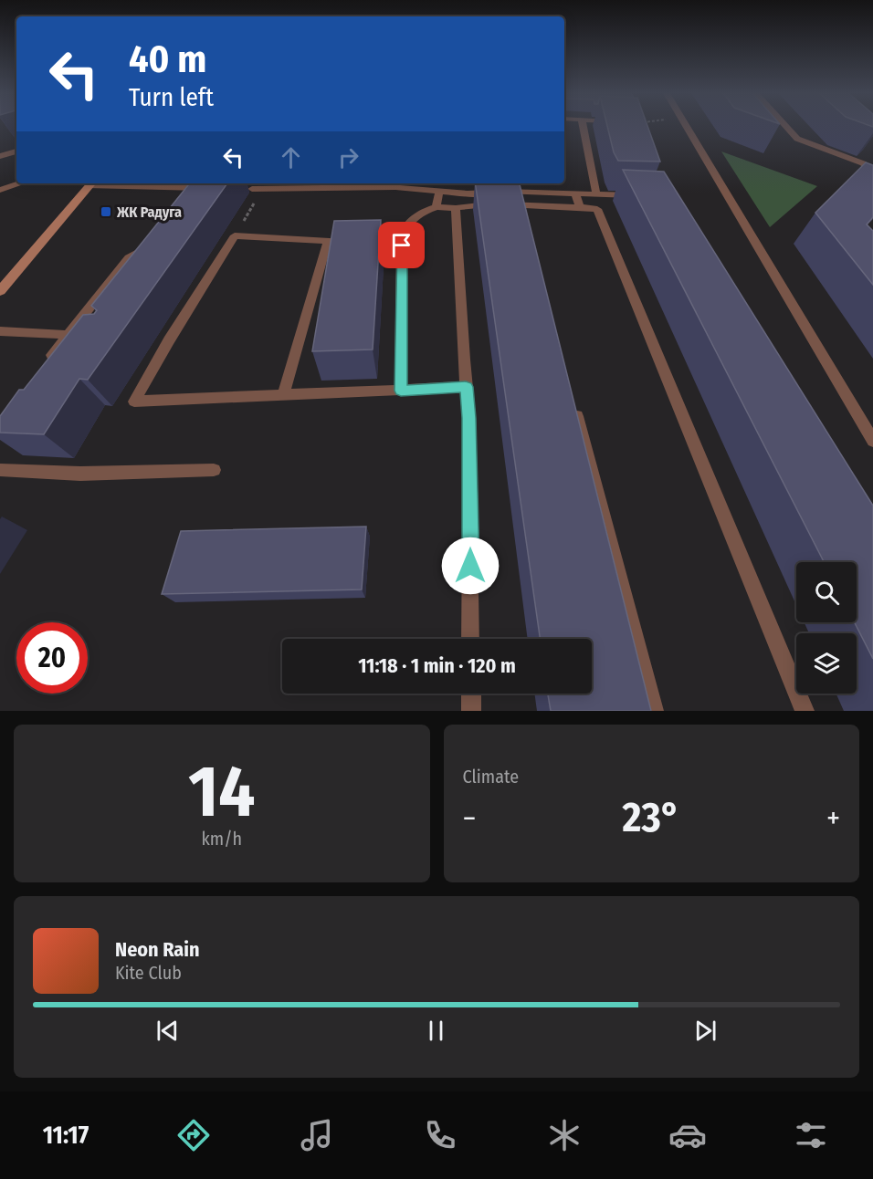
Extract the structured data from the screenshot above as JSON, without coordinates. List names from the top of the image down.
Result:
{
  "places": {
    "transit": ["ЖК Радуга"]
  },
  "page": {
    "turn": ["40 m", "Turn left"],
    "limit": "20",
    "trip": "11:18 · 1 min · 120 m",
    "tile": [
      ["14", "km/h"],
      "Climate"
    ],
    "heat": ["−", "23°", "+"],
    "song": ["Neon Rain", "Kite Club"],
    "tabs": "11:17"
  }
}
